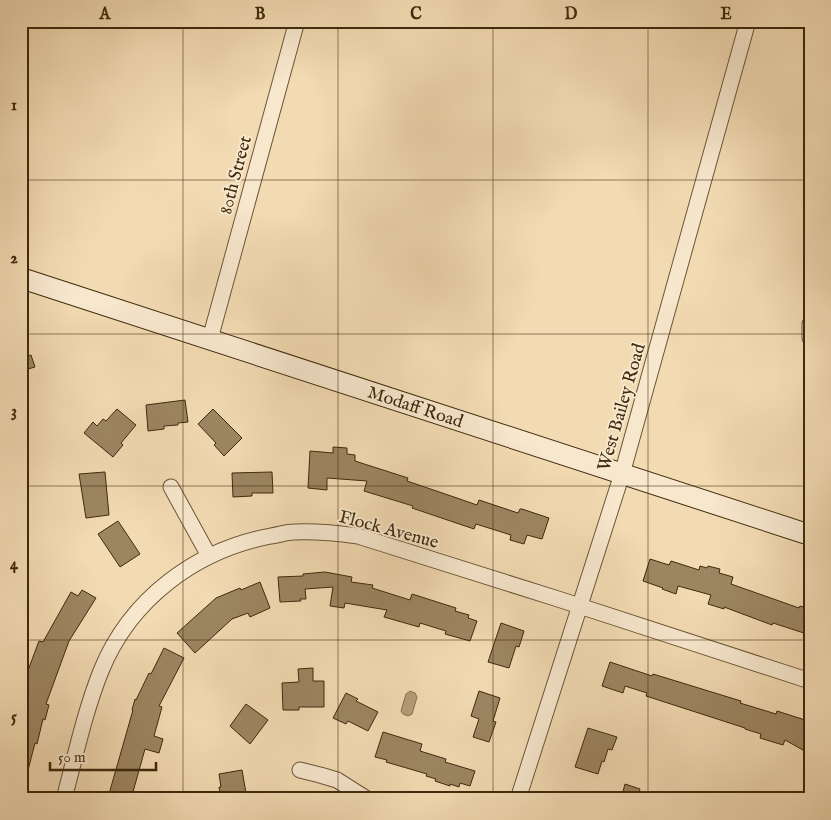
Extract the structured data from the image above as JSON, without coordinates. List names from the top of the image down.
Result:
{
  "streets": {
    "street": [
      "80th Street",
      "Modaff Road",
      "West Bailey Road",
      "Flock Avenue"
    ]
  },
  "crossings": [
    ["80th Street", "Modaff Road"],
    ["Modaff Road", "West Bailey Road"],
    ["West Bailey Road", "Flock Avenue"]
  ],
  "scale_bar": "50 m",
  "grid": {
    "columns": [
      "A",
      "B",
      "C",
      "D",
      "E"
    ],
    "rows": [
      "1",
      "2",
      "3",
      "4",
      "5"
    ]
  }
}
